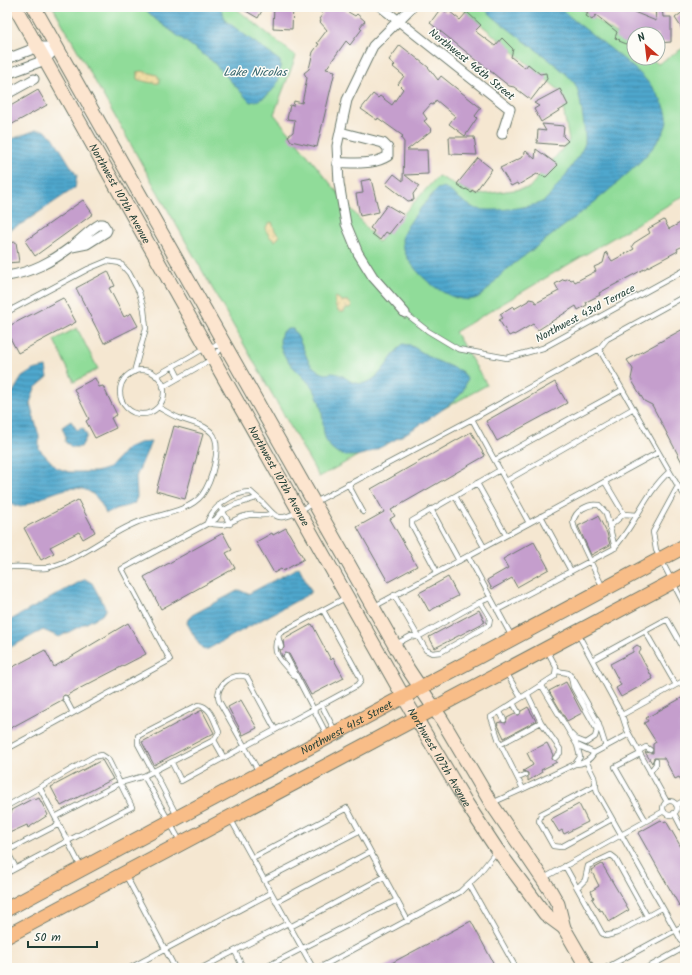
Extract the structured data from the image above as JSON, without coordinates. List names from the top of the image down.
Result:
{
  "streets": {
    "main road": ["Northwest 107th Avenue", "Northwest 41st Street"],
    "street": ["Northwest 46th Street"],
    "lane": ["Northwest 43rd Terrace"]
  },
  "crossings": [
    ["Northwest 107th Avenue", "Northwest 41st Street"]
  ],
  "water": ["Lake Nicolas"],
  "scale_bar": "50 m",
  "north": "top left"
}
